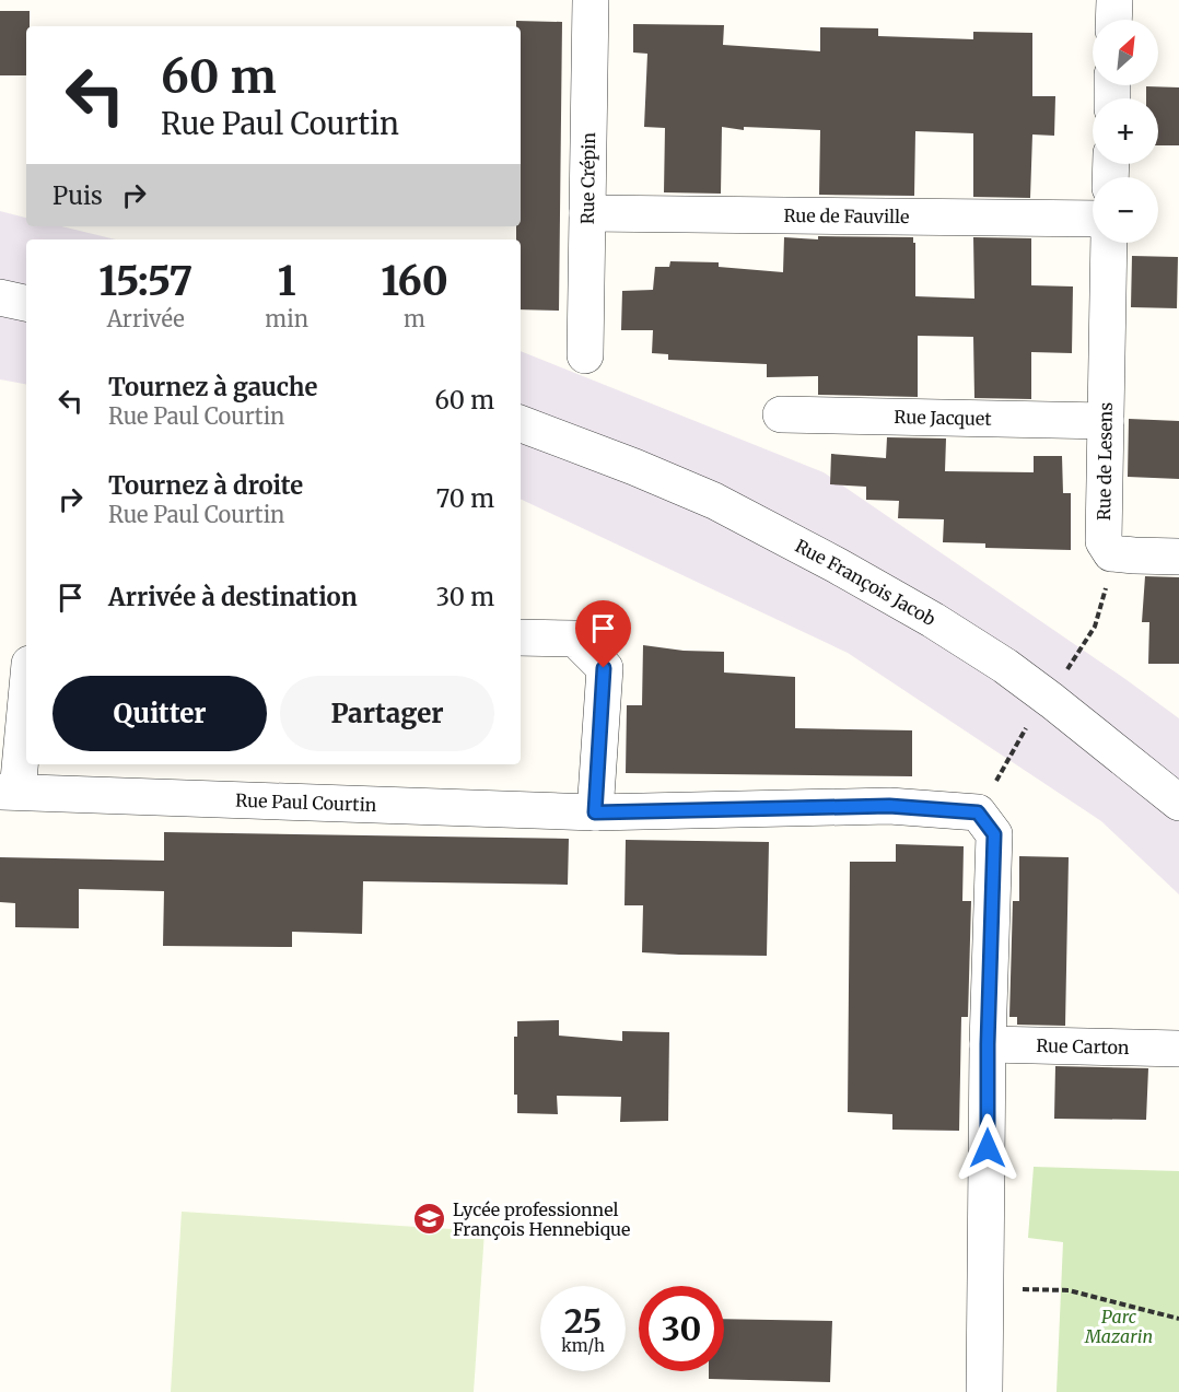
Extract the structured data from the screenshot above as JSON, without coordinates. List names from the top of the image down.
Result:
{
  "streets": {
    "street": [
      "Rue Crépin",
      "Rue de Fauville",
      "Rue Jacquet",
      "Rue de Lesens",
      "Rue François Jacob",
      "Rue Paul Courtin",
      "Rue Carton"
    ]
  },
  "crossings": [
    ["Rue Crépin", "Rue de Fauville"],
    ["Rue Jacquet", "Rue de Lesens"]
  ],
  "parks": ["Parc Mazarin"],
  "places": {
    "school or university": ["Lycée professionnel François Hennebique"]
  },
  "north": "top right",
  "page": {
    "map_buttons": ["+", "−"],
    "turn": ["60 m", "Rue Paul Courtin"],
    "then": "Puis",
    "eta": [
      "15:57",
      "Arrivée",
      "1",
      "min",
      "160",
      "m"
    ],
    "list": [
      {
        "name": "Tournez à gauche",
        "note": "Rue Paul Courtin",
        "value": "60 m"
      },
      {
        "name": "Tournez à droite",
        "note": "Rue Paul Courtin",
        "value": "70 m"
      },
      {
        "name": "Arrivée à destination",
        "value": "30 m"
      }
    ],
    "buttons": ["Quitter", "Partager"],
    "speed": "25 km/h",
    "limit": "30"
  }
}
